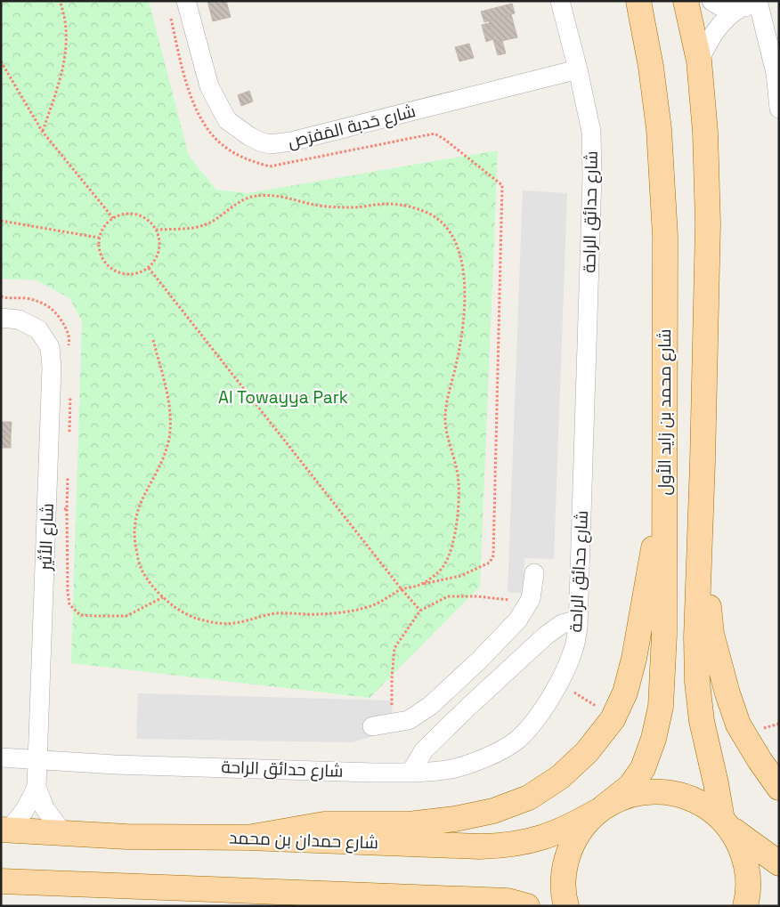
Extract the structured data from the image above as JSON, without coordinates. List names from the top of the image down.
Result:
{
  "streets": {
    "main road": ["شارع محمد بن زايد الأول", "شارع حمدان بن محمد"],
    "street": ["شارع حَدبة المَفرَص", "شارع حدائق الراحة", "شارع الأثير"]
  },
  "crossings": [
    ["شارع حَدبة المَفرَص", "شارع حدائق الراحة"],
    ["شارع حدائق الراحة", "شارع الأثير"],
    ["شارع محمد بن زايد الأول", "شارع حمدان بن محمد"],
    ["شارع الأثير", "شارع حمدان بن محمد"]
  ],
  "parks": ["Al Towayya Park"]
}
